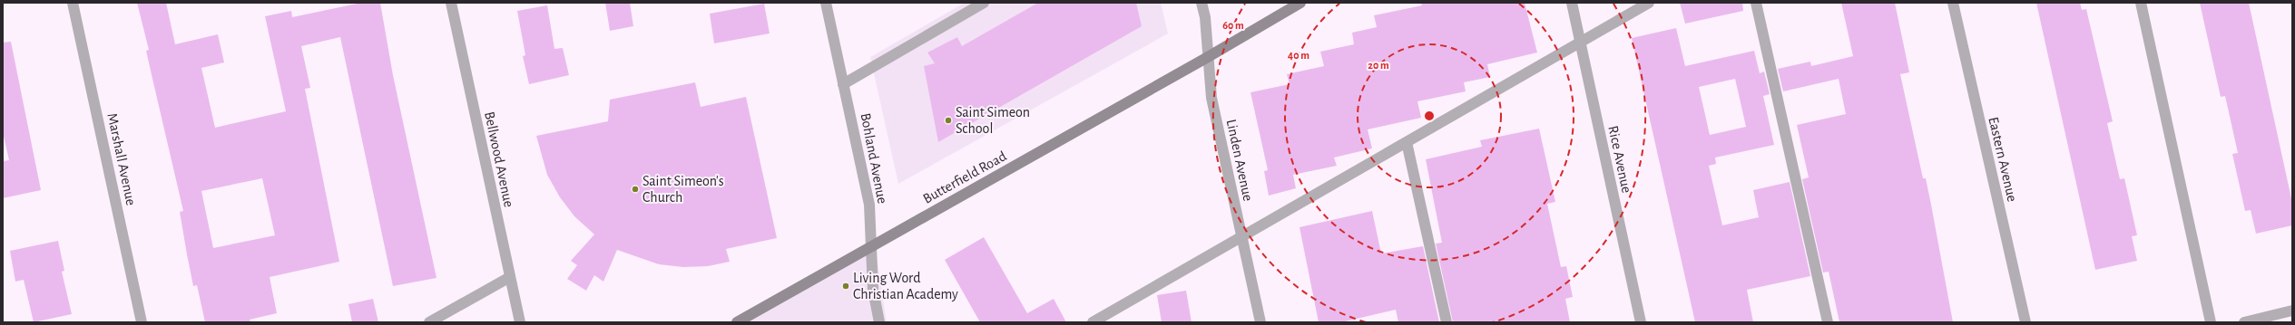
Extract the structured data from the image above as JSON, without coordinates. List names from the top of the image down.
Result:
{
  "streets": {
    "main road": ["Butterfield Road"],
    "street": [
      "Bohland Avenue",
      "Marshall Avenue",
      "Bellwood Avenue",
      "Rice Avenue",
      "Eastern Avenue",
      "Linden Avenue"
    ]
  },
  "crossings": [
    ["Bohland Avenue", "Butterfield Road"],
    ["Linden Avenue", "Butterfield Road"]
  ],
  "places": ["Saint Simeon School", "Saint Simeon's Church", "Living Word Christian Academy"],
  "rings": ["60 m", "40 m", "20 m"]
}
